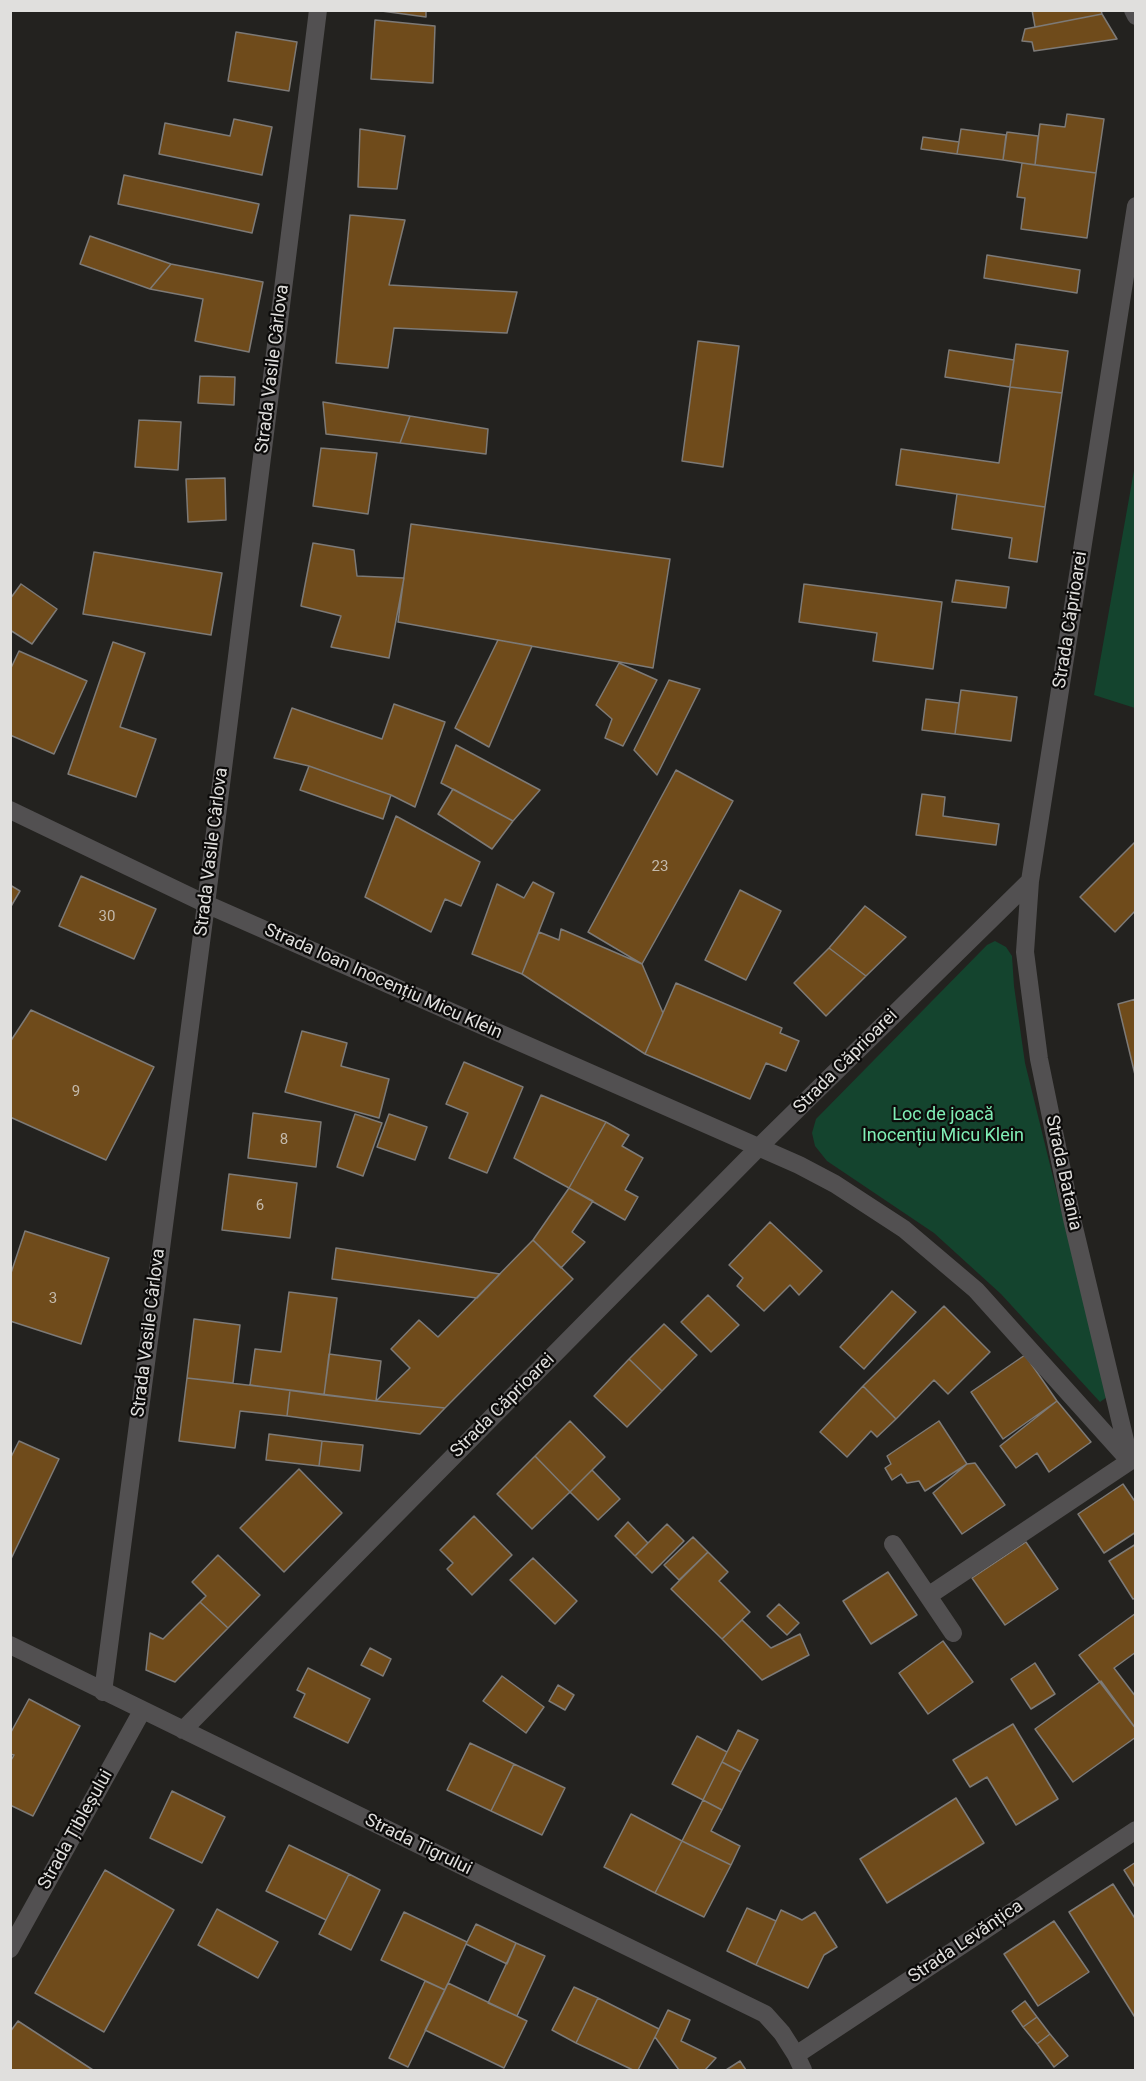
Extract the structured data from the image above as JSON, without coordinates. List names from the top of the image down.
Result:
{
  "streets": {
    "street": [
      "Strada Vasile Cârlova",
      "Strada Căprioarei",
      "Strada Ioan Inocențiu Micu Klein",
      "Strada Batania",
      "Strada Țibleșului",
      "Strada Tigrului",
      "Strada Levănțica"
    ]
  },
  "crossings": [
    ["Strada Vasile Cârlova", "Strada Ioan Inocențiu Micu Klein"],
    ["Strada Vasile Cârlova", "Strada Tigrului"],
    ["Strada Căprioarei", "Strada Ioan Inocențiu Micu Klein"],
    ["Strada Căprioarei", "Strada Batania"],
    ["Strada Căprioarei", "Strada Tigrului"],
    ["Strada Țibleșului", "Strada Tigrului"],
    ["Strada Tigrului", "Strada Levănțica"]
  ],
  "parks": ["Loc de joacă Inocențiu Micu Klein"],
  "house_numbers": [
    "23",
    "30",
    "9",
    "8",
    "6",
    "3"
  ]
}
